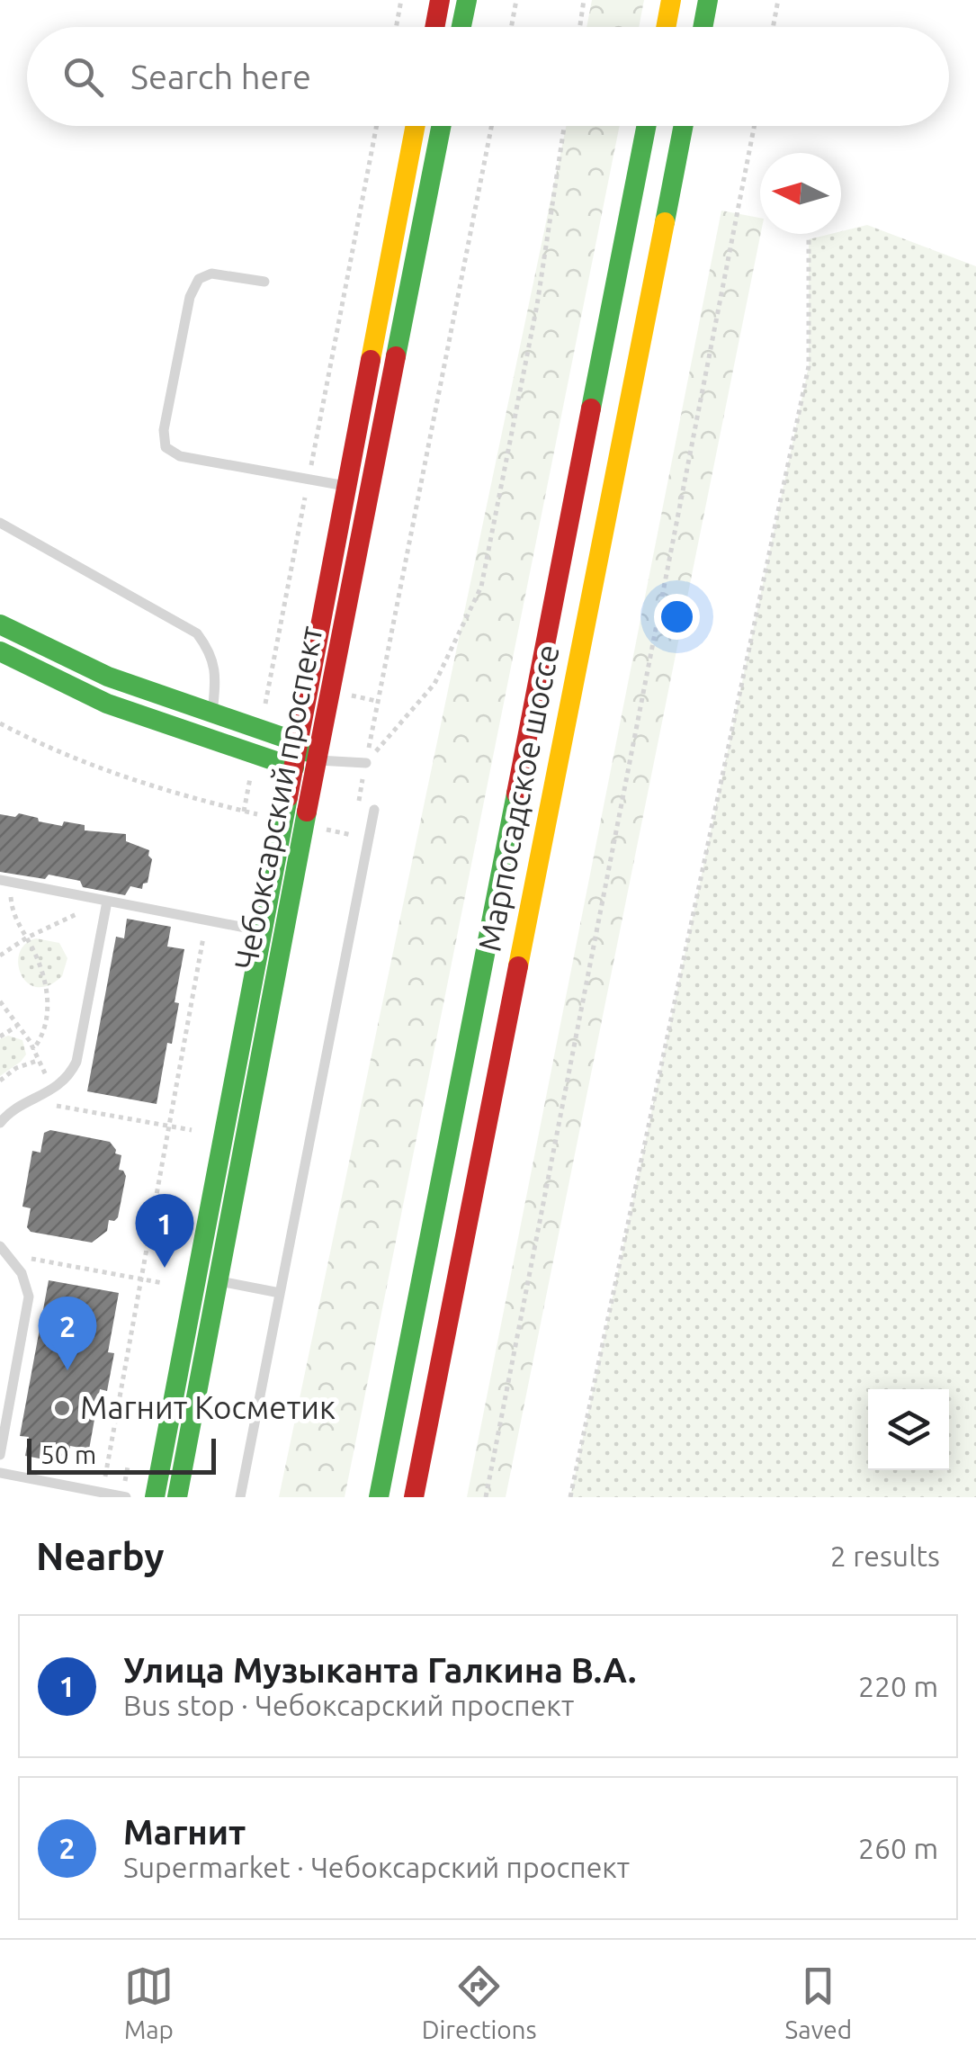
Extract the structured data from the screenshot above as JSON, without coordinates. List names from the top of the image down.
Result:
{
  "streets": {
    "street": ["Чебоксарский проспект", "Марпосадское шоссе"]
  },
  "places": ["Магнит Косметик"],
  "scale_bar": "50 m",
  "north": "left",
  "page": {
    "search": "Search here",
    "pins": ["1", "2"],
    "scale": "50 m",
    "heading": ["Nearby", "2 results"],
    "list": [
      {
        "mark": "1",
        "name": "Улица Музыканта Галкина В.А.",
        "note": "Bus stop · Чебоксарский проспект",
        "value": "220 m"
      },
      {
        "mark": "2",
        "name": "Магнит",
        "note": "Supermarket · Чебоксарский проспект",
        "value": "260 m"
      }
    ],
    "nav": ["Map", "Directions", "Saved"]
  }
}
